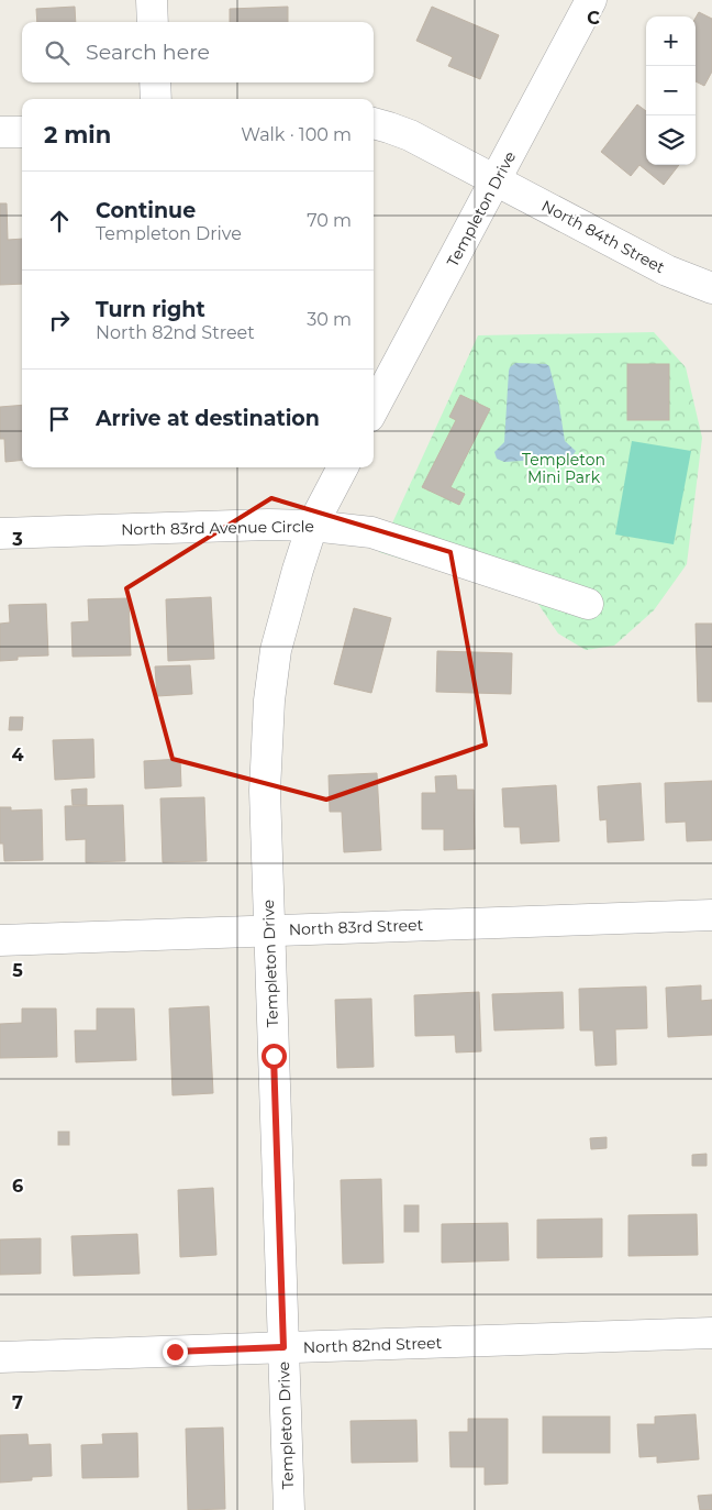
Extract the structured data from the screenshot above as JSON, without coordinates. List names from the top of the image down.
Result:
{
  "streets": {
    "street": [
      "Templeton Drive",
      "North 84th Street",
      "North 83rd Avenue Circle",
      "North 83rd Street",
      "North 82nd Street"
    ]
  },
  "crossings": [
    ["Templeton Drive", "North 84th Street"],
    ["Templeton Drive", "North 83rd Avenue Circle"],
    ["Templeton Drive", "North 83rd Street"],
    ["Templeton Drive", "North 82nd Street"]
  ],
  "parks": ["Templeton Mini Park"],
  "page": {
    "map_buttons": ["+", "−"],
    "search": "Search here",
    "heading": ["2 min", "Walk · 100 m"],
    "list": [
      ["Continue", "Templeton Drive", "70 m"],
      ["Turn right", "North 82nd Street", "30 m"],
      "Arrive at destination"
    ]
  },
  "grid": {
    "columns": ["C"],
    "rows": [
      "3",
      "4",
      "5",
      "6",
      "7"
    ]
  }
}
